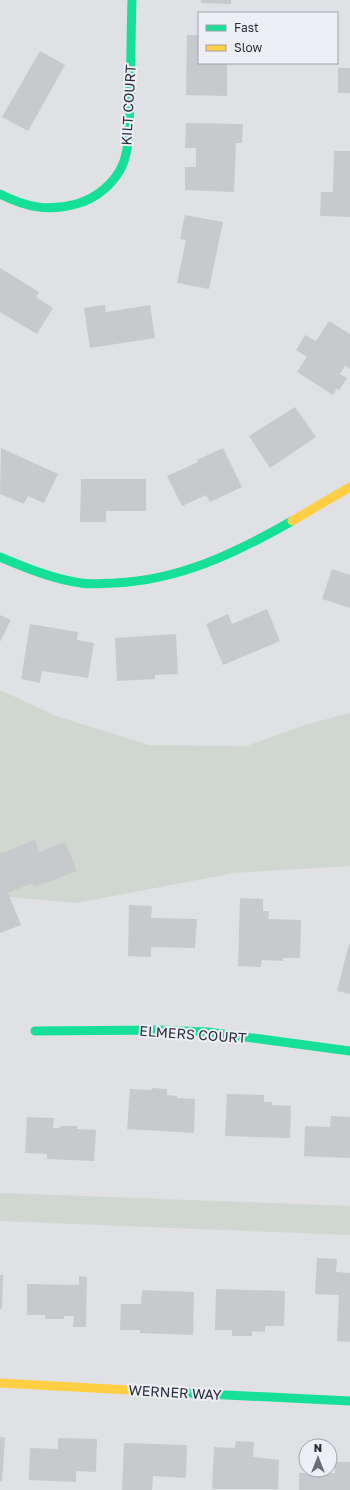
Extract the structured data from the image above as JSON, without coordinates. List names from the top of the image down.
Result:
{
  "streets": {
    "street": ["KILT COURT", "ELMERS COURT", "WERNER WAY"]
  },
  "legend": ["Fast", "Slow"],
  "north": "top"
}
